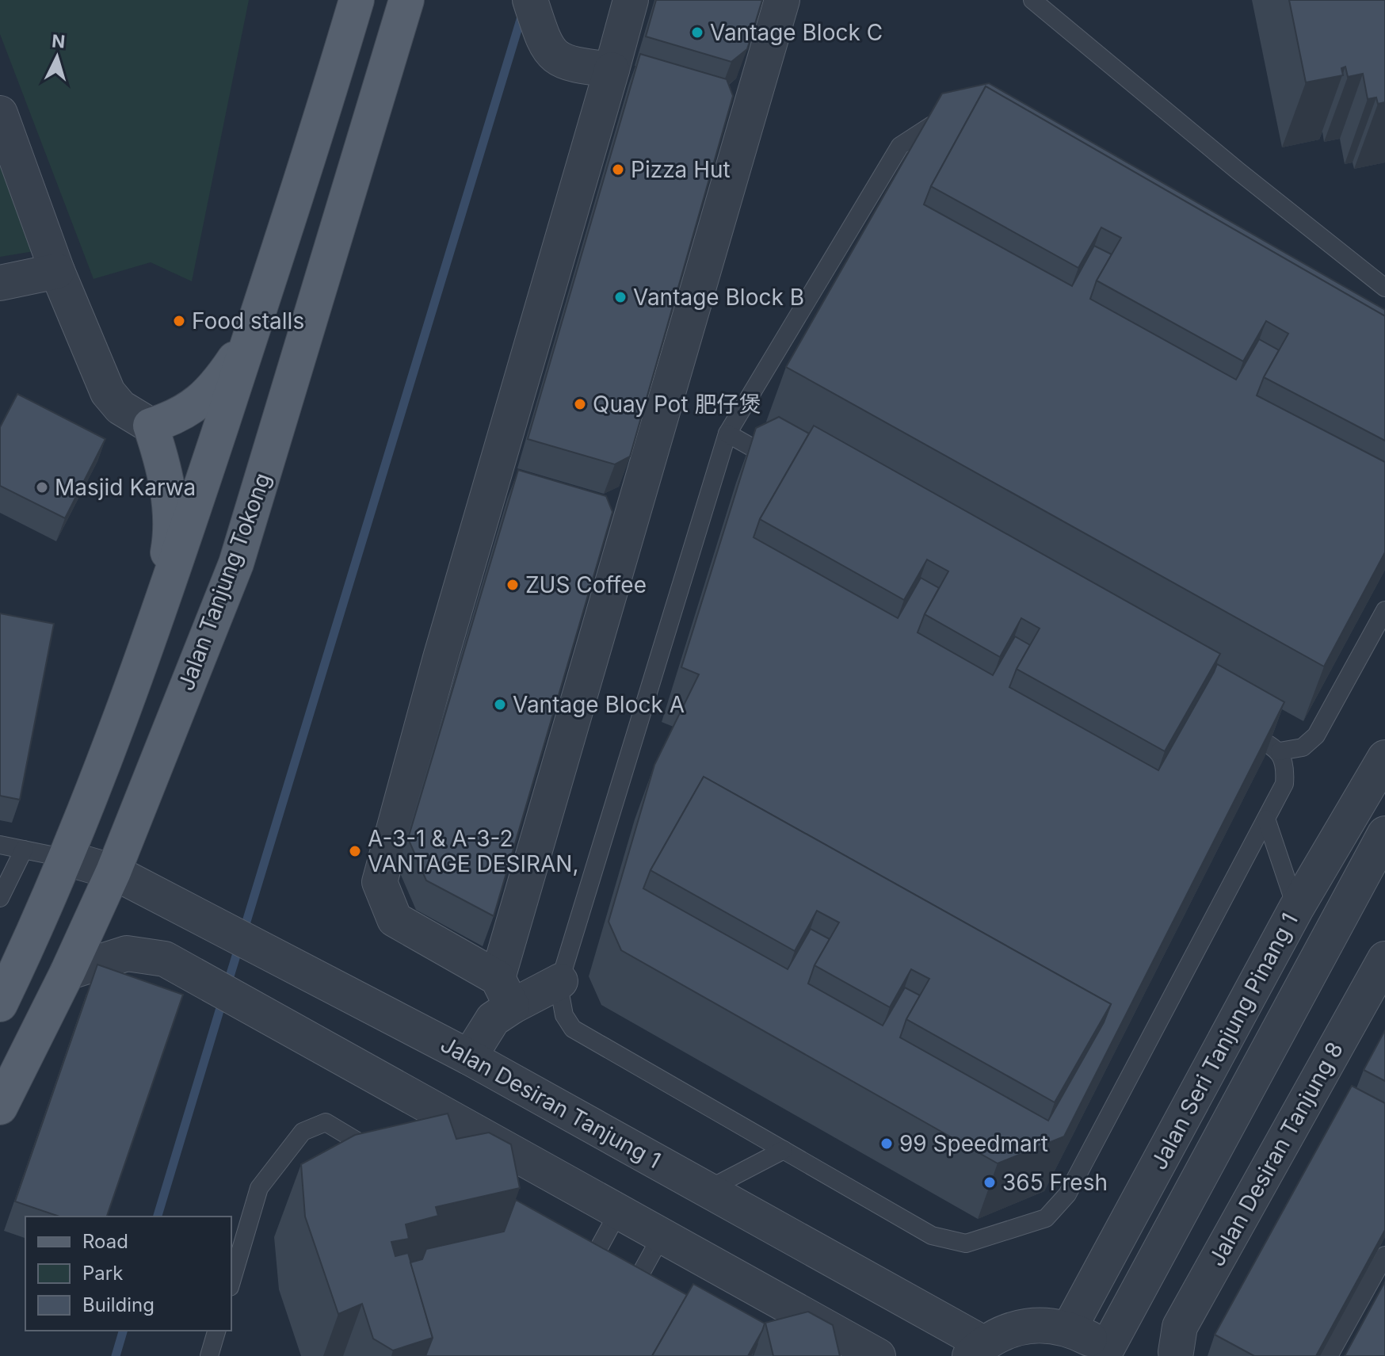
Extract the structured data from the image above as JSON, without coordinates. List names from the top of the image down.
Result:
{
  "streets": {
    "main road": ["Jalan Tanjung Tokong"],
    "street": ["Jalan Seri Tanjung Pinang 1", "Jalan Desiran Tanjung 1", "Jalan Desiran Tanjung 8"]
  },
  "crossings": [
    ["Jalan Tanjung Tokong", "Jalan Desiran Tanjung 1"]
  ],
  "places": [
    "Vantage Block C",
    "Pizza Hut",
    "Vantage Block B",
    "Food stalls",
    "Quay Pot 肥仔煲",
    "Masjid Karwa",
    "ZUS Coffee",
    "Vantage Block A",
    "A-3-1 & A-3-2 VANTAGE DESIRAN,",
    "99 Speedmart",
    "365 Fresh"
  ],
  "legend": ["Road", "Park", "Building"],
  "north": "top"
}
